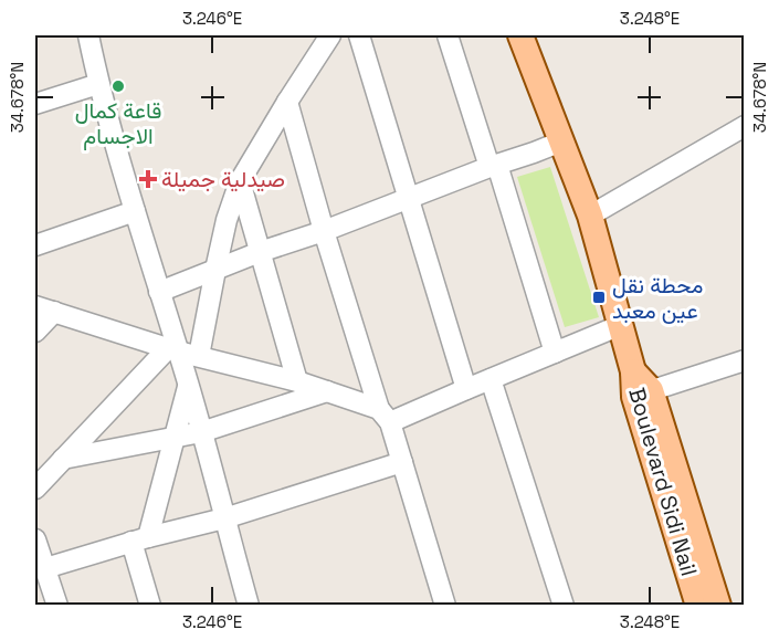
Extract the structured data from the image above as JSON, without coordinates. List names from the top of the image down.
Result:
{
  "streets": {
    "main road": ["Boulevard Sidi Nail"]
  },
  "places": {
    "other": ["قاعة كمال الاجسام"],
    "health": ["صيدلية جميلة"],
    "transit": ["محطة نقل عين معبد"]
  },
  "coordinates": ["3.246°E", "3.248°E", "34.678°N"]
}
